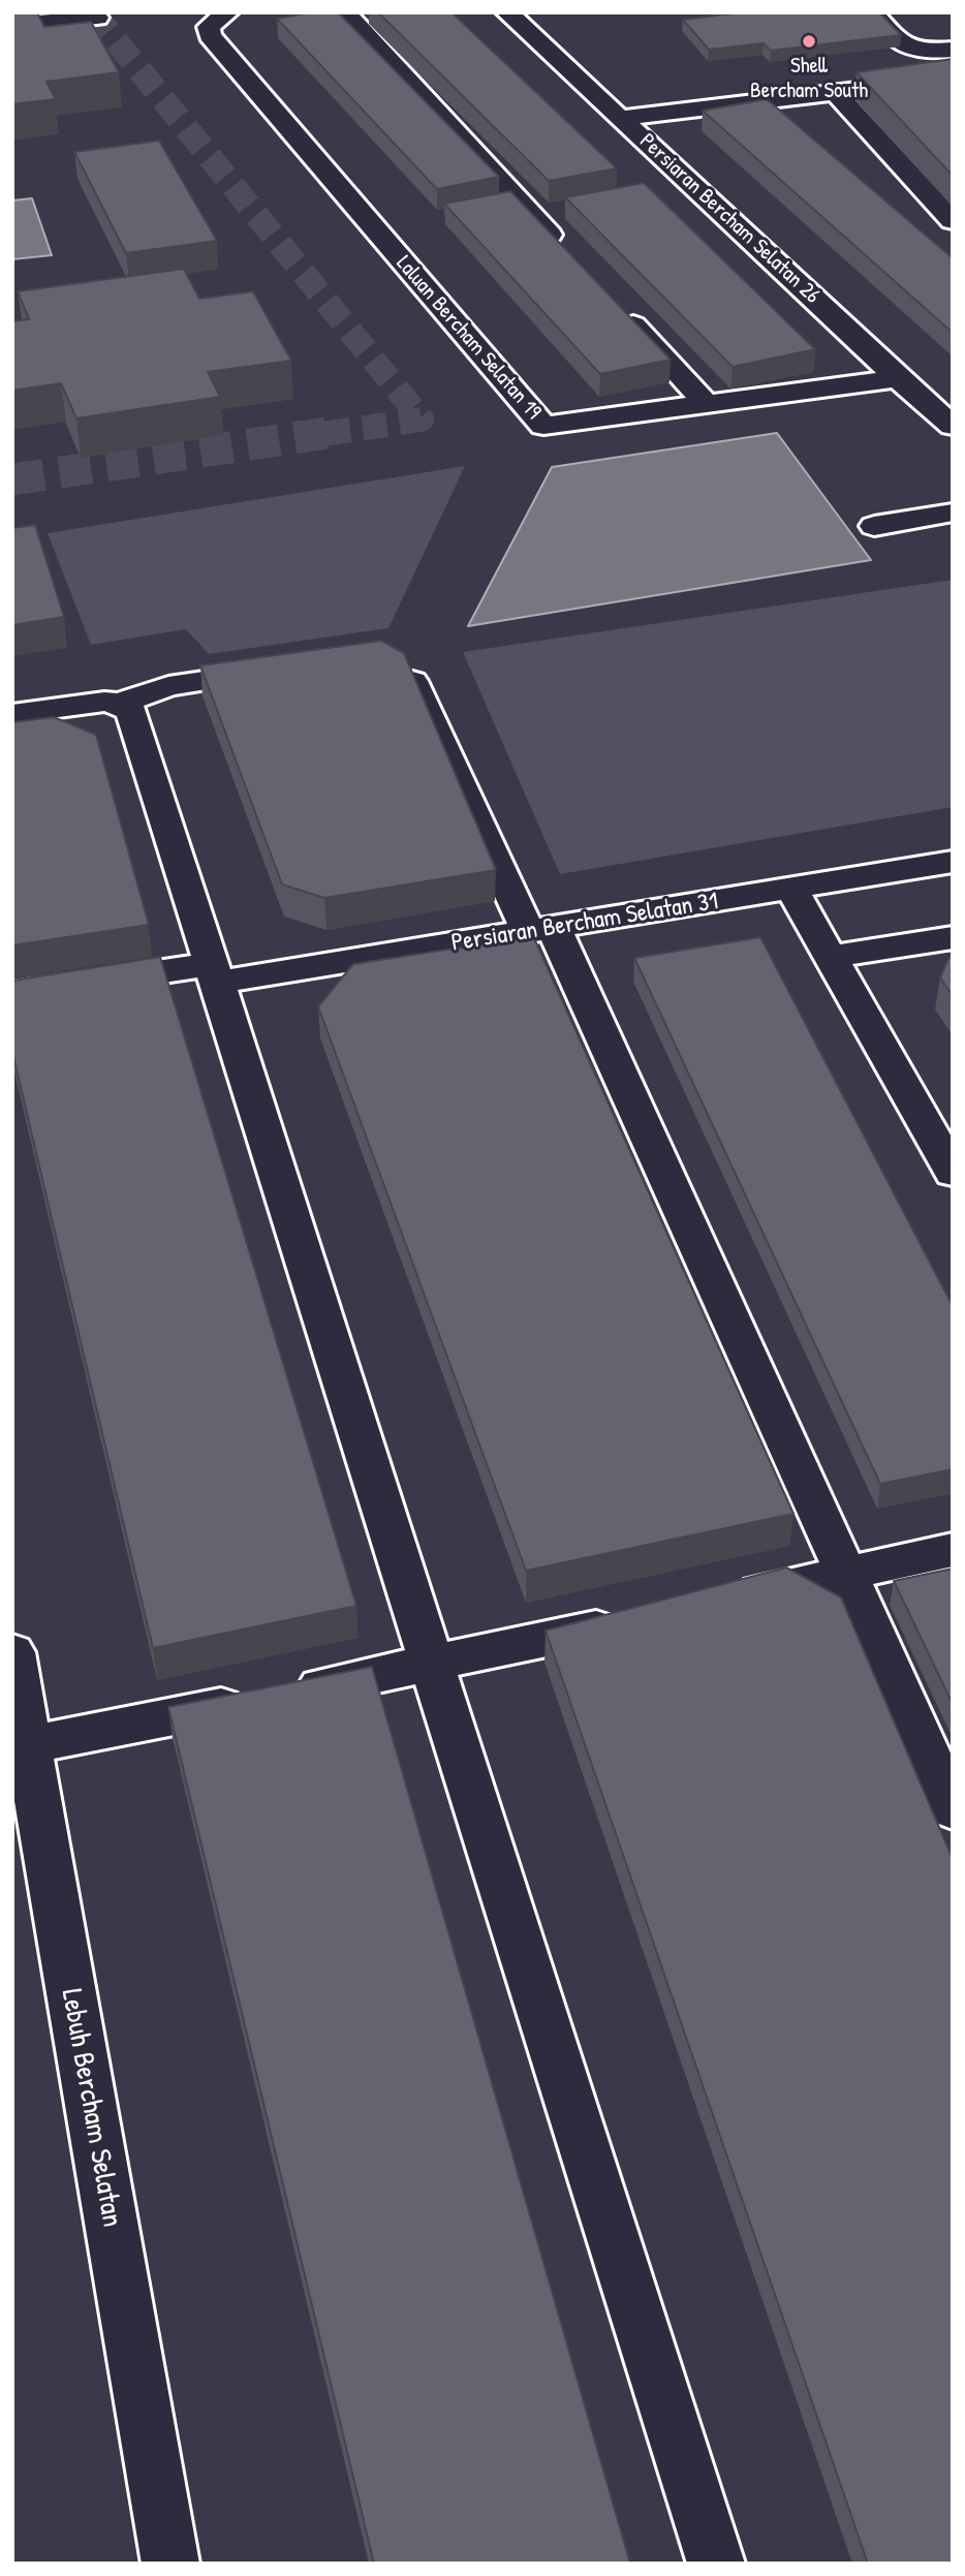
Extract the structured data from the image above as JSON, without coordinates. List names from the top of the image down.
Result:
{
  "streets": {
    "street": [
      "Persiaran Bercham Selatan 26",
      "Laluan Bercham Selatan 19",
      "Persiaran Bercham Selatan 31",
      "Lebuh Bercham Selatan"
    ]
  },
  "crossings": [
    ["Persiaran Bercham Selatan 26", "Laluan Bercham Selatan 19"]
  ],
  "places": ["Shell Bercham South"]
}
